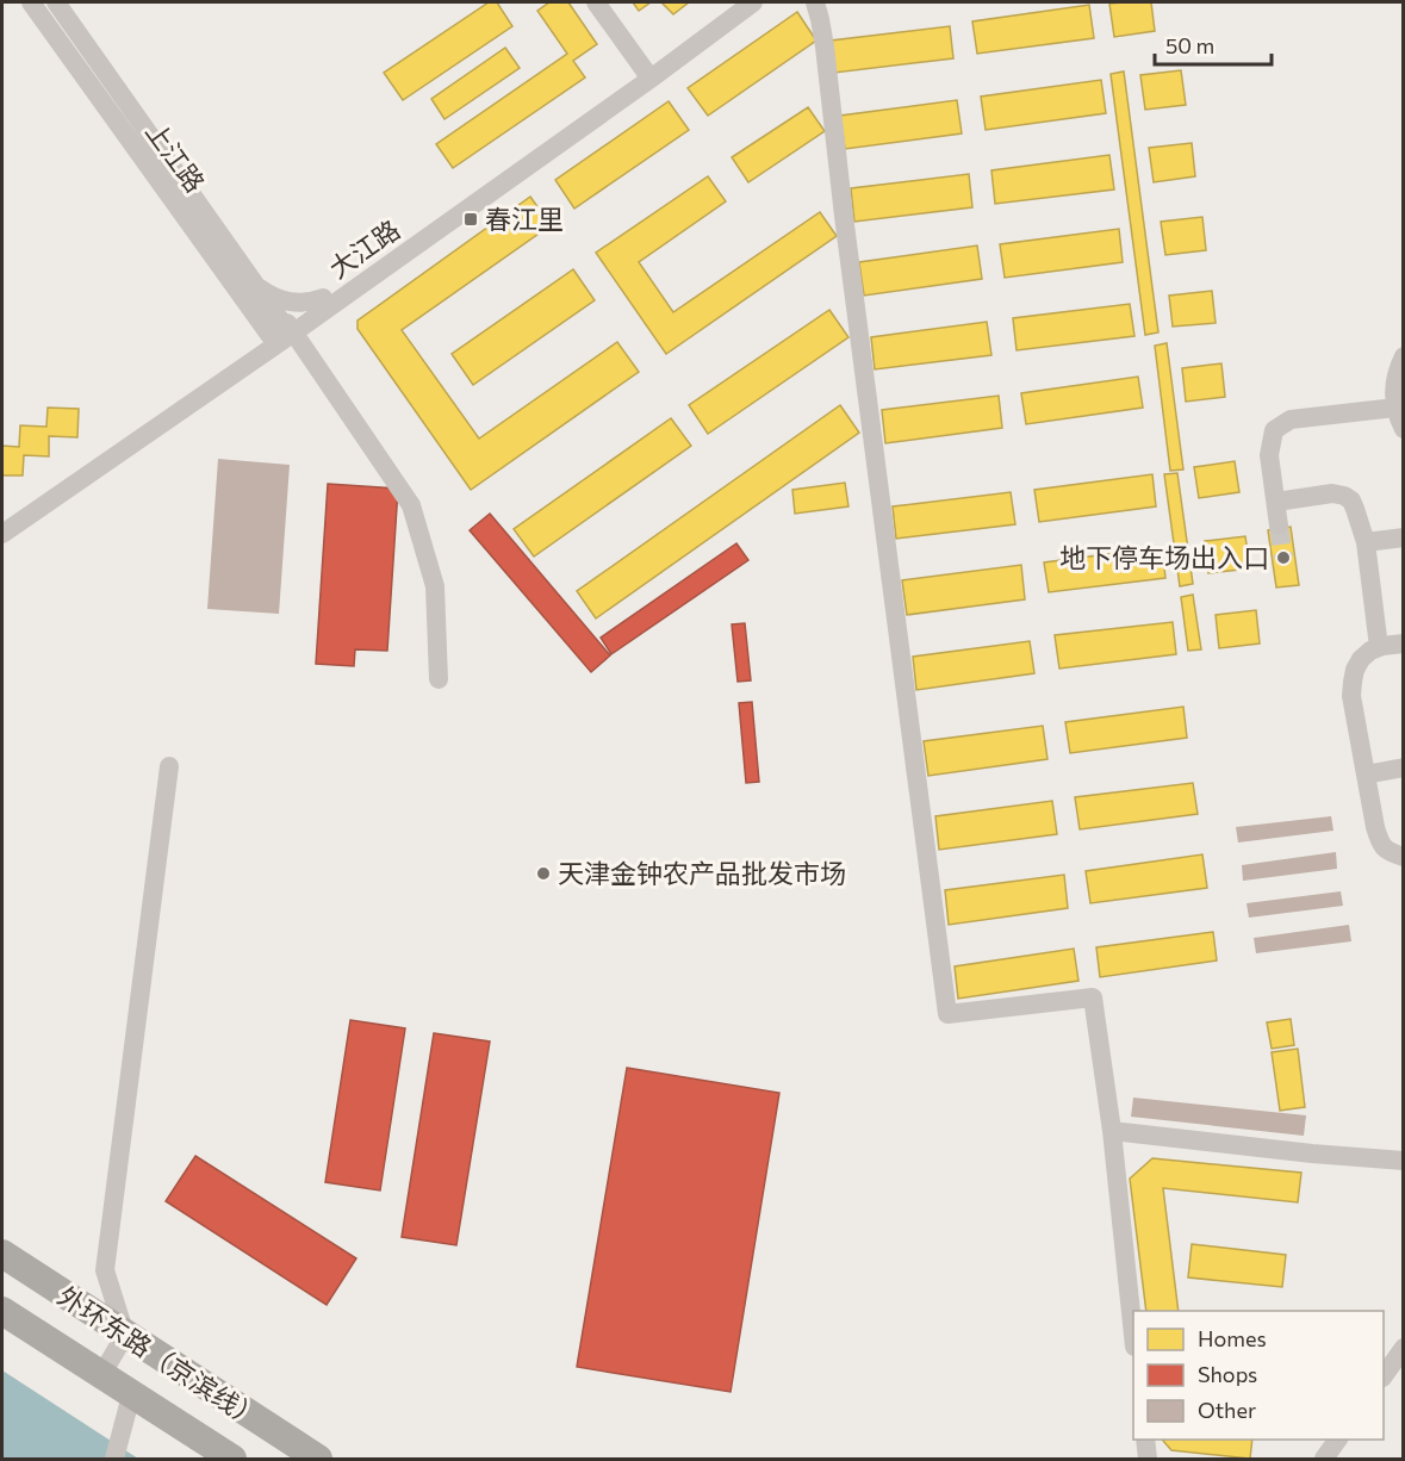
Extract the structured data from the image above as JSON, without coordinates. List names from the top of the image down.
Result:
{
  "streets": {
    "highway": ["外环东路（京滨线）"],
    "street": ["上江路", "大江路"]
  },
  "places": {
    "transit": ["春江里"],
    "other": ["地下停车场出入口", "天津金钟农产品批发市场"]
  },
  "legend": ["Homes", "Shops", "Other"],
  "scale_bar": "50 m"
}
